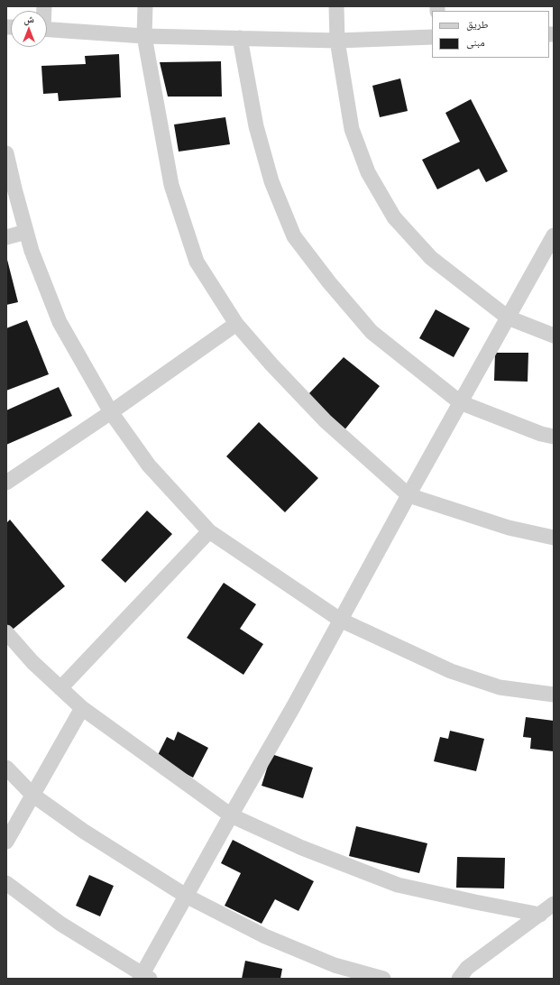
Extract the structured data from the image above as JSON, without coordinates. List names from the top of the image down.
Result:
{
  "legend": ["طريق", "مبنى"],
  "north": "top"
}
